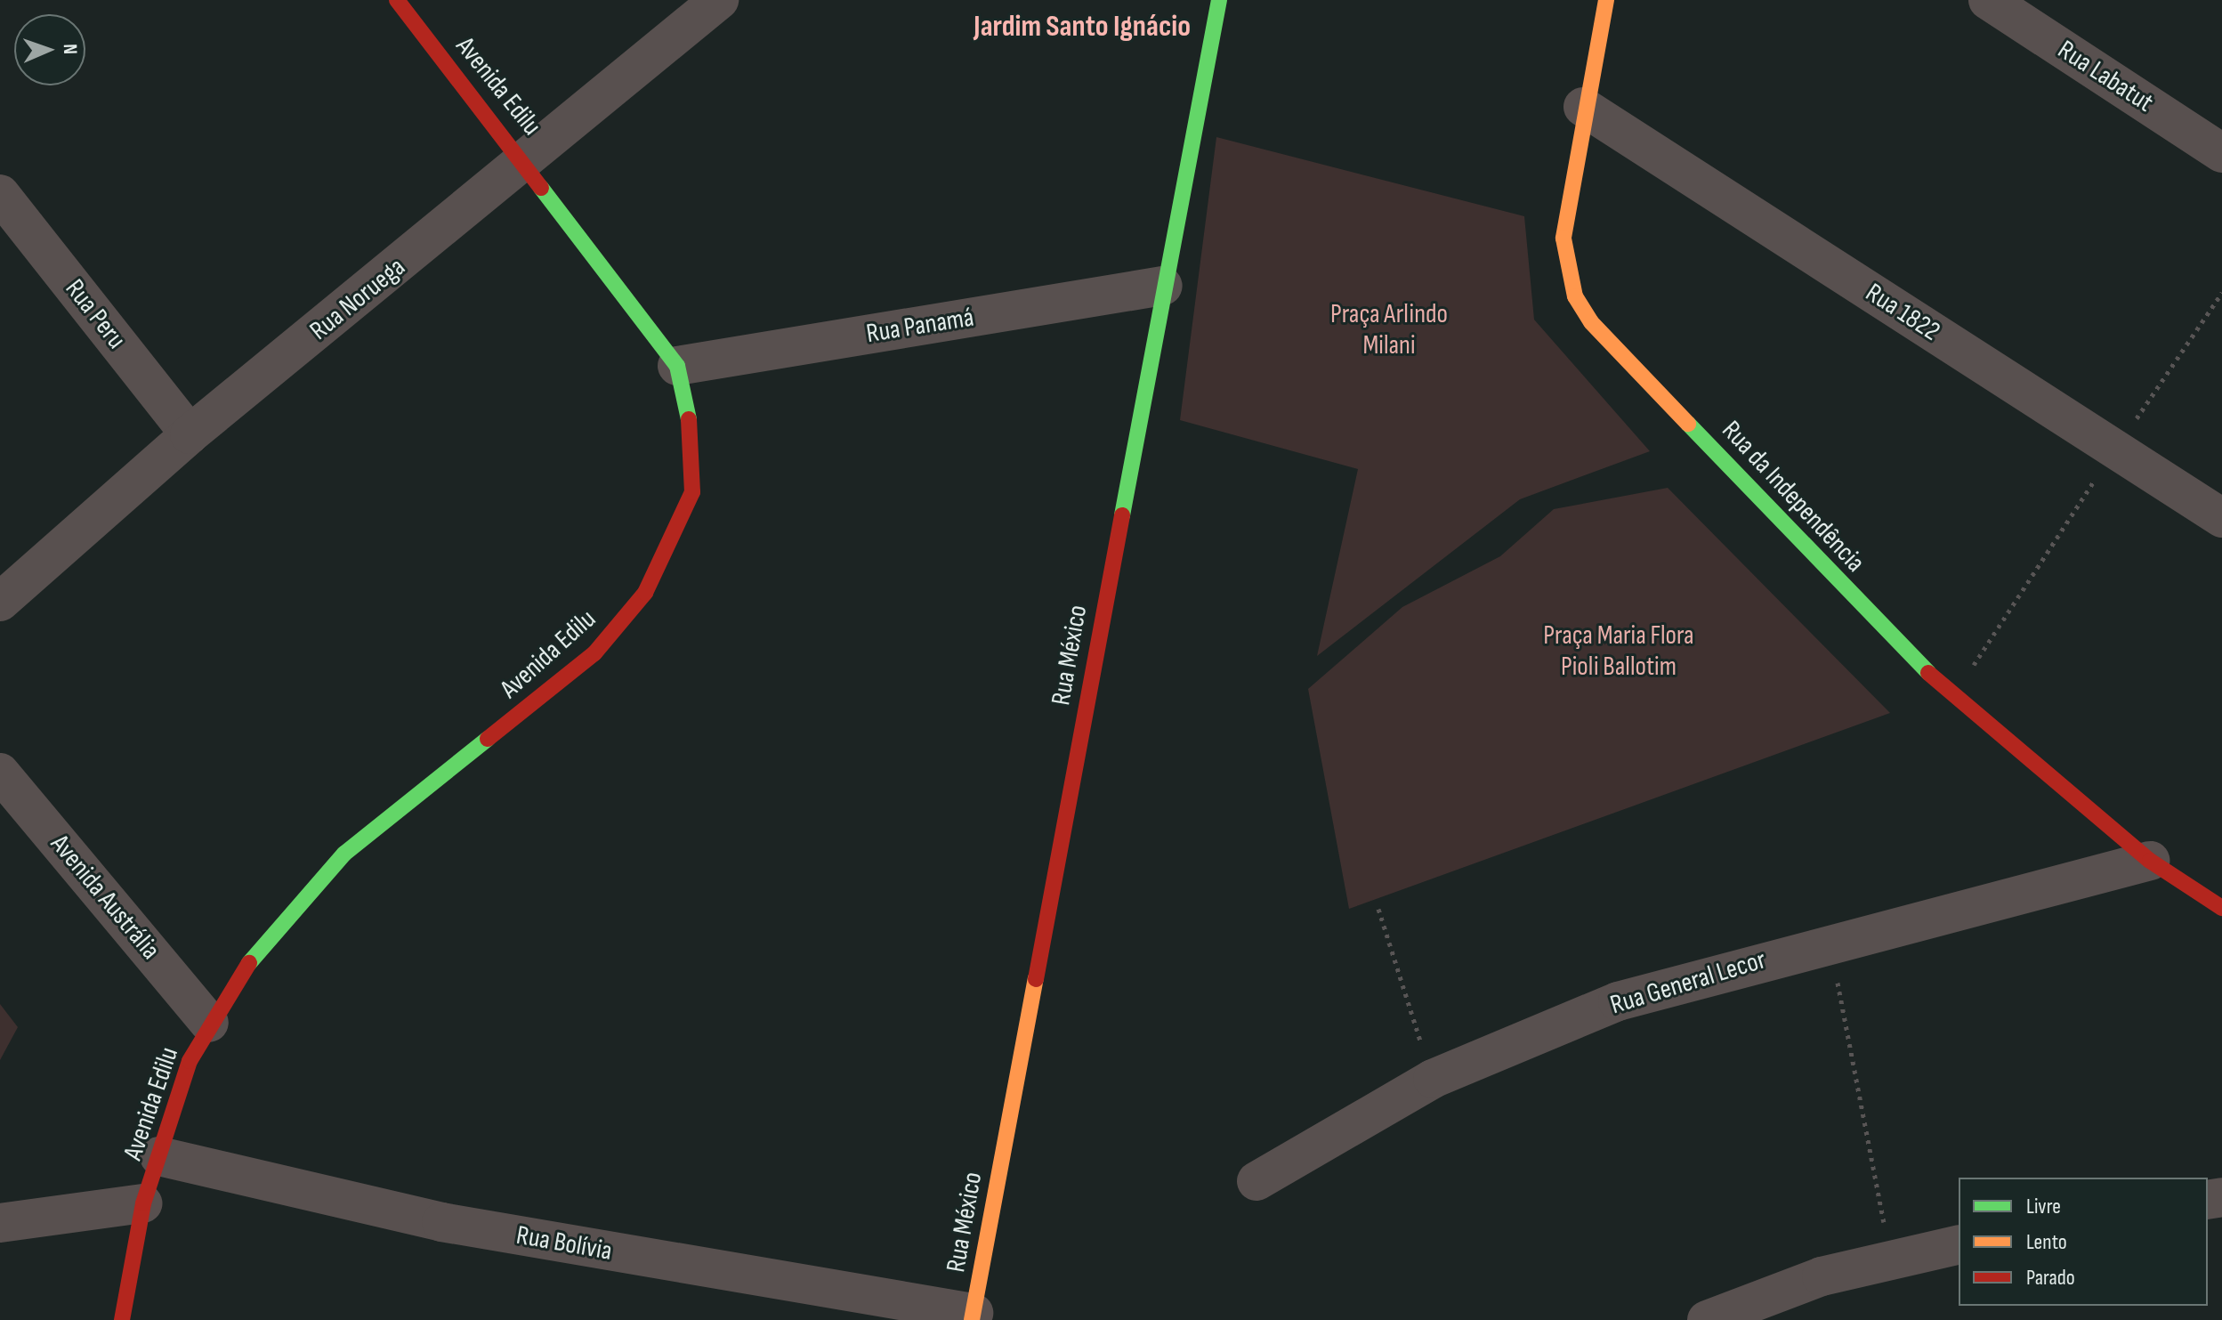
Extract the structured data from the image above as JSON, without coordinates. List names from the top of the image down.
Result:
{
  "streets": {
    "street": [
      "Rua Labatut",
      "Avenida Edilu",
      "Rua Noruega",
      "Rua 1822",
      "Rua Peru",
      "Rua Panamá",
      "Rua da Independência",
      "Rua México",
      "Avenida Austrália",
      "Rua General Lecor",
      "Rua Bolívia"
    ]
  },
  "crossings": [
    ["Avenida Edilu", "Rua Noruega"],
    ["Avenida Edilu", "Rua Panamá"],
    ["Avenida Edilu", "Avenida Austrália"],
    ["Avenida Edilu", "Rua Bolívia"],
    ["Rua Noruega", "Rua Peru"],
    ["Rua 1822", "Rua da Independência"],
    ["Rua Panamá", "Rua México"],
    ["Rua da Independência", "Rua General Lecor"],
    ["Rua México", "Rua Bolívia"]
  ],
  "districts": ["Jardim Santo Ignácio"],
  "parks": ["Praça Arlindo Milani", "Praça Maria Flora Pioli Ballotim"],
  "legend": ["Livre", "Lento", "Parado"],
  "north": "right"
}
